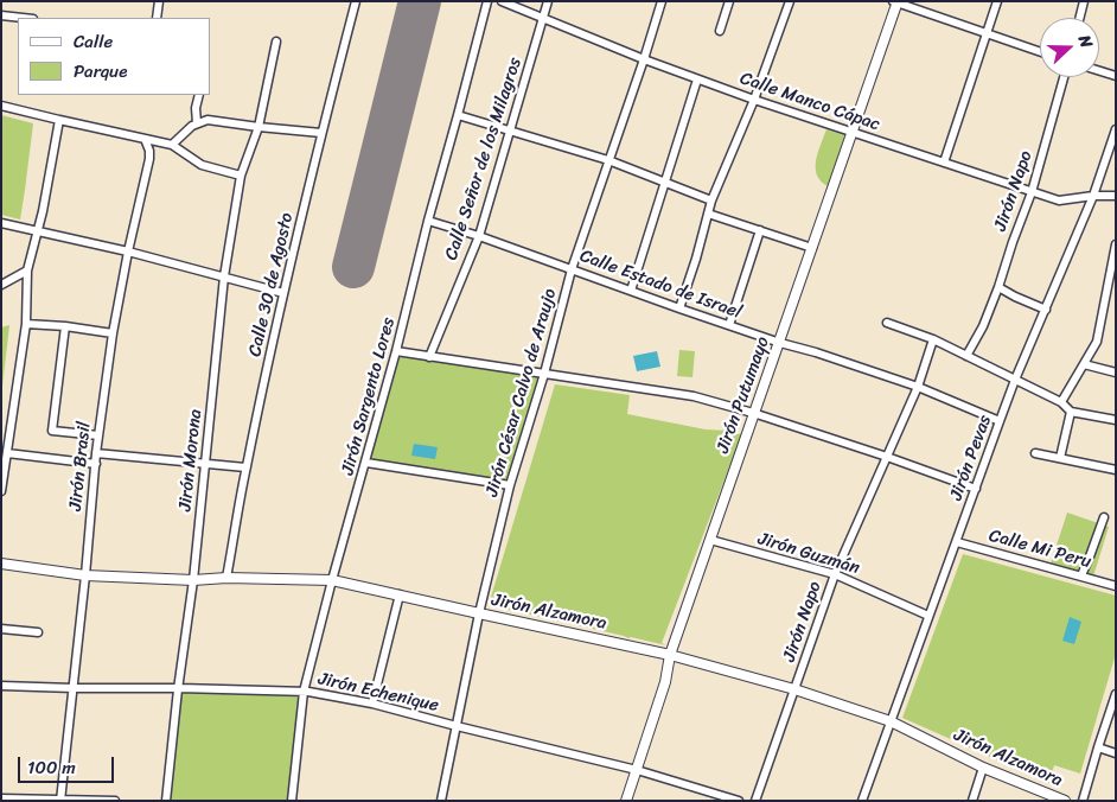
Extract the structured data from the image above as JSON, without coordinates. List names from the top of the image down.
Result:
{
  "streets": {
    "street": [
      "Calle Manco Cápac",
      "Calle Señor de los Milagros",
      "Jirón Napo",
      "Calle 30 de Agosto",
      "Calle Estado de Israel",
      "Jirón César Calvo de Araujo",
      "Jirón Putumayo",
      "Jirón Sargento Lores",
      "Jirón Pevas",
      "Jirón Morona",
      "Jirón Brasil",
      "Calle Mi Peru",
      "Jirón Guzmán",
      "Jirón Alzamora",
      "Jirón Echenique"
    ]
  },
  "crossings": [
    ["Calle Manco Cápac", "Calle Señor de los Milagros"],
    ["Calle Manco Cápac", "Jirón Napo"],
    ["Calle Manco Cápac", "Jirón César Calvo de Araujo"],
    ["Calle Manco Cápac", "Jirón Putumayo"],
    ["Calle Manco Cápac", "Jirón Pevas"],
    ["Calle Señor de los Milagros", "Calle Estado de Israel"],
    ["Jirón Napo", "Calle Estado de Israel"],
    ["Jirón Napo", "Jirón Guzmán"],
    ["Jirón Napo", "Jirón Alzamora"],
    ["Calle 30 de Agosto", "Jirón Alzamora"],
    ["Calle Estado de Israel", "Jirón César Calvo de Araujo"],
    ["Calle Estado de Israel", "Jirón Putumayo"],
    ["Calle Estado de Israel", "Jirón Sargento Lores"],
    ["Calle Estado de Israel", "Jirón Pevas"],
    ["Jirón César Calvo de Araujo", "Jirón Alzamora"],
    ["Jirón César Calvo de Araujo", "Jirón Echenique"],
    ["Jirón Putumayo", "Jirón Guzmán"],
    ["Jirón Putumayo", "Jirón Alzamora"],
    ["Jirón Putumayo", "Jirón Echenique"],
    ["Jirón Sargento Lores", "Jirón Alzamora"],
    ["Jirón Sargento Lores", "Jirón Echenique"],
    ["Jirón Pevas", "Calle Mi Peru"],
    ["Jirón Pevas", "Jirón Guzmán"],
    ["Jirón Pevas", "Jirón Alzamora"],
    ["Jirón Morona", "Jirón Alzamora"],
    ["Jirón Morona", "Jirón Echenique"],
    ["Jirón Brasil", "Jirón Alzamora"],
    ["Jirón Brasil", "Jirón Echenique"]
  ],
  "legend": ["Calle", "Parque"],
  "scale_bar": "100 m",
  "north": "right"
}
